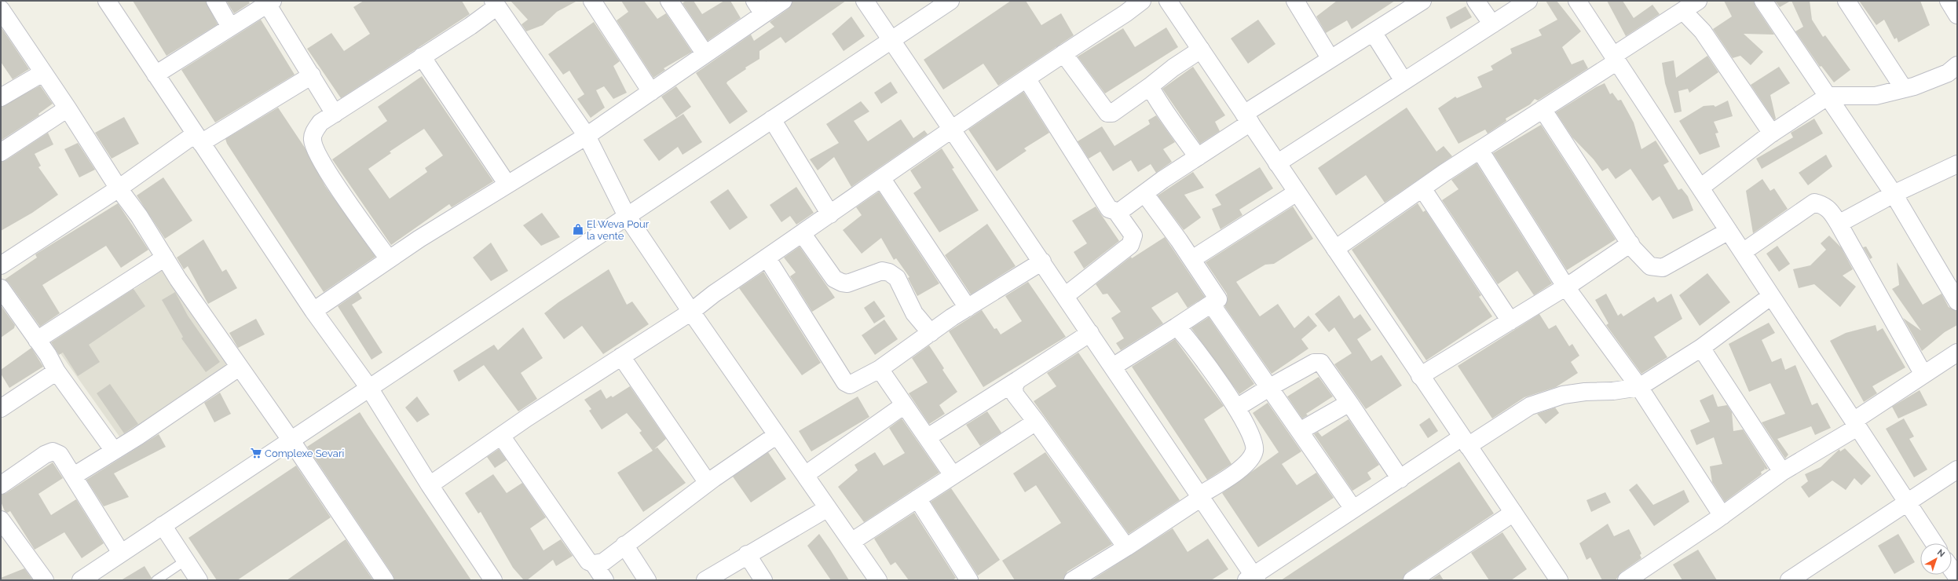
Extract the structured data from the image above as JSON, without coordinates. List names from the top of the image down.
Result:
{
  "places": {
    "shop": ["El Weva Pour la vente"],
    "supermarket": ["Complexe Sevari"]
  },
  "north": "top right"
}
